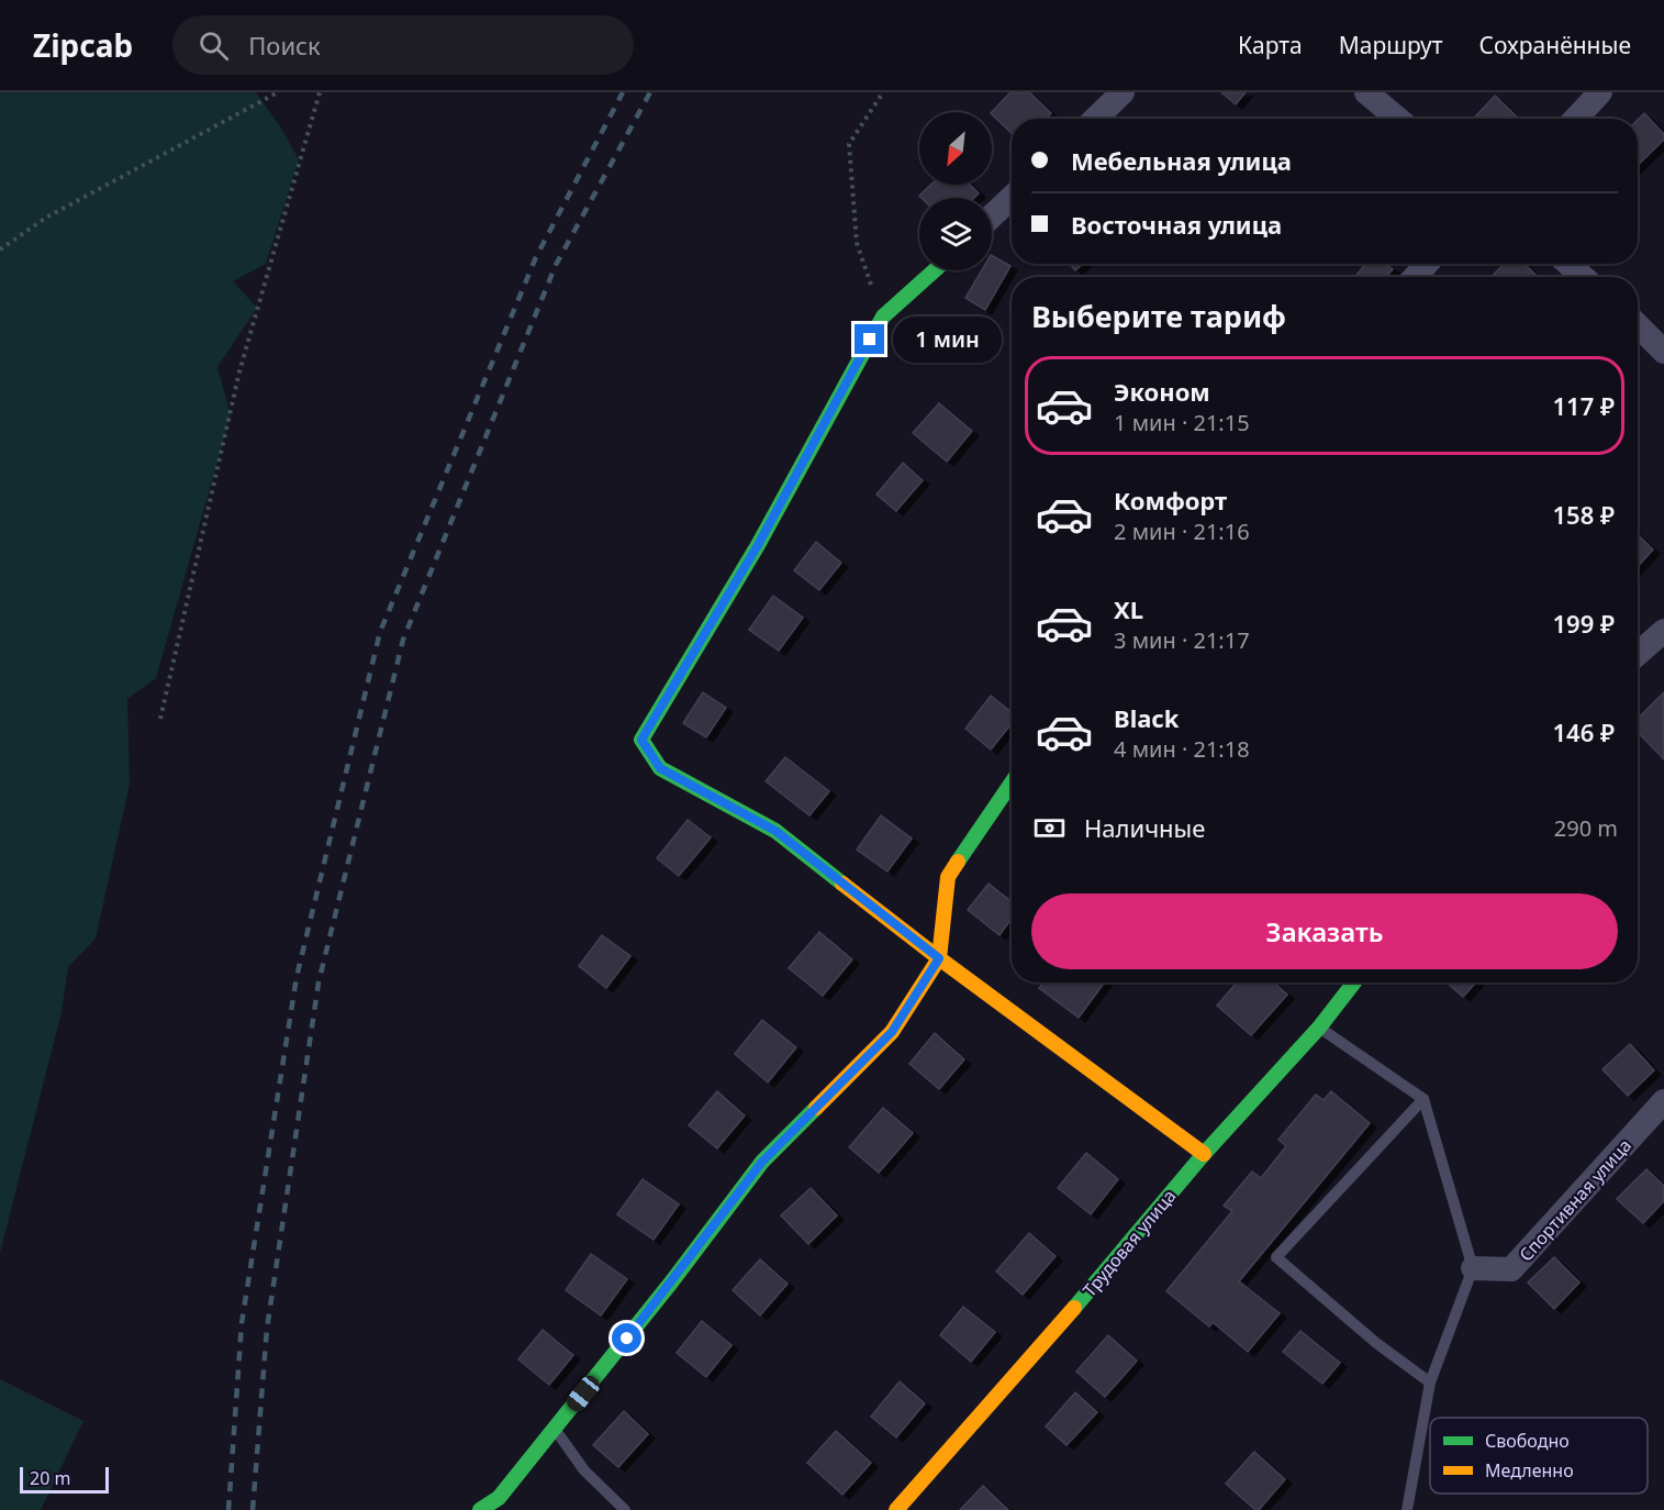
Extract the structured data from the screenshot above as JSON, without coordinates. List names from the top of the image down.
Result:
{
  "streets": {
    "street": ["Спортивная улица", "Трудовая улица"]
  },
  "legend": ["Свободно", "Медленно"],
  "scale_bar": "20 m",
  "north": "bottom left",
  "page": {
    "header": "Zipcab",
    "search": "Поиск",
    "nav": ["Карта", "Маршрут", "Сохранённые"],
    "banner": ["Мебельная улица", "Восточная улица"],
    "heading": "Выберите тариф",
    "bubble": "1 мин",
    "list": [
      {
        "name": "Эконом",
        "note": "1 мин · 21:15",
        "value": "117 ₽"
      },
      {
        "name": "Комфорт",
        "note": "2 мин · 21:16",
        "value": "158 ₽"
      },
      {
        "name": "XL",
        "note": "3 мин · 21:17",
        "value": "199 ₽"
      },
      {
        "name": "Black",
        "note": "4 мин · 21:18",
        "value": "146 ₽"
      }
    ],
    "pay": ["Наличные", "290 m"],
    "buttons": "Заказать",
    "scale": "20 m"
  }
}
